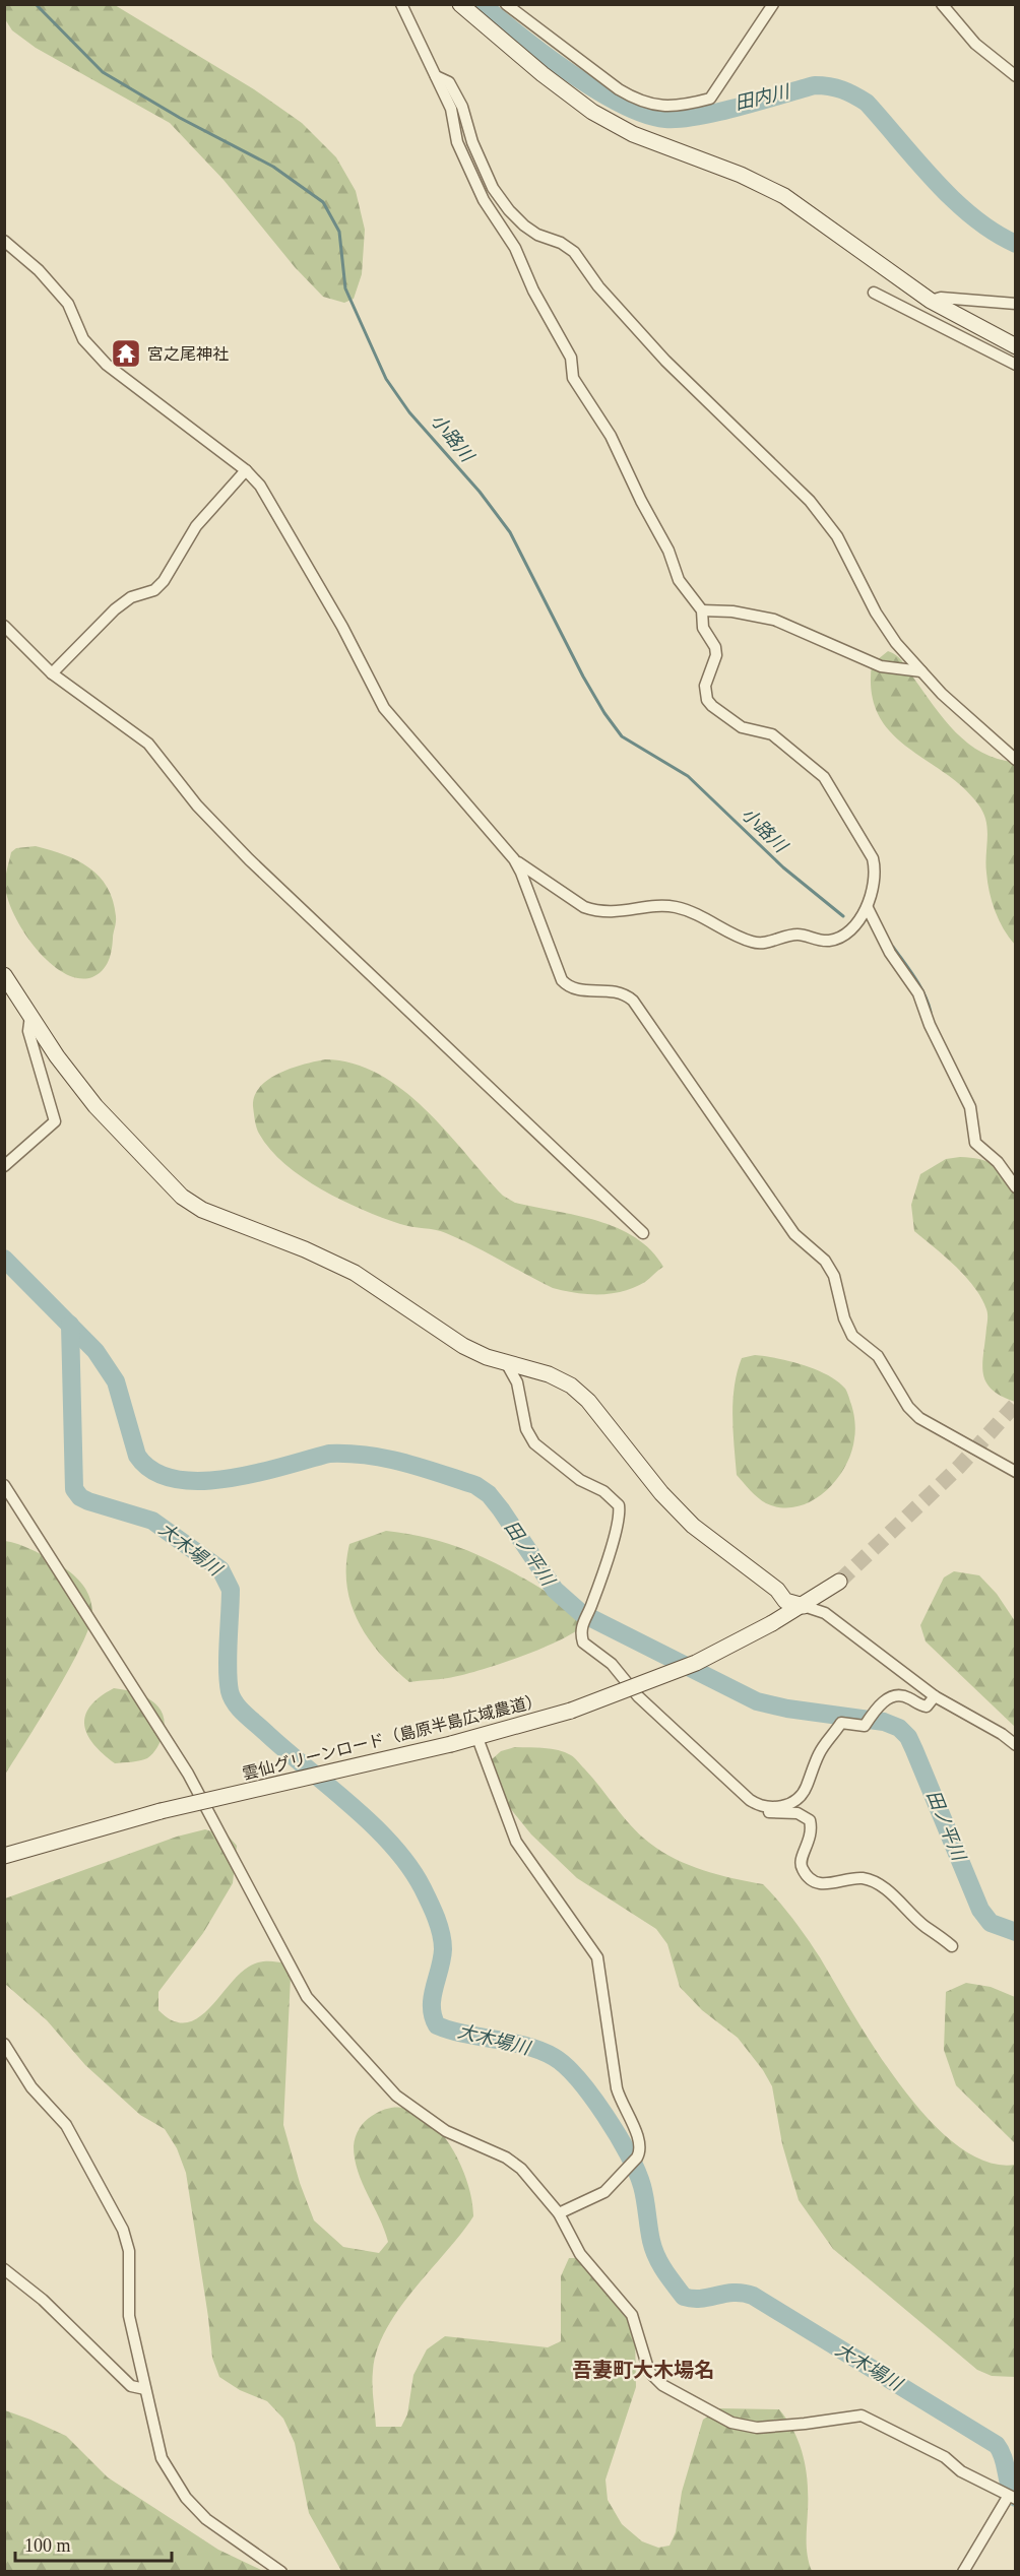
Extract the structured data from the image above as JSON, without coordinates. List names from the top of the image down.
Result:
{
  "streets": {
    "street": ["雲仙グリーンロード（島原半島広域農道）"]
  },
  "districts": ["吾妻町大木場名"],
  "water": [
    "田内川",
    "小路川",
    "大木場川",
    "田ノ平川"
  ],
  "places": {
    "temple": ["宮之尾神社"]
  },
  "scale_bar": "100 m"
}
